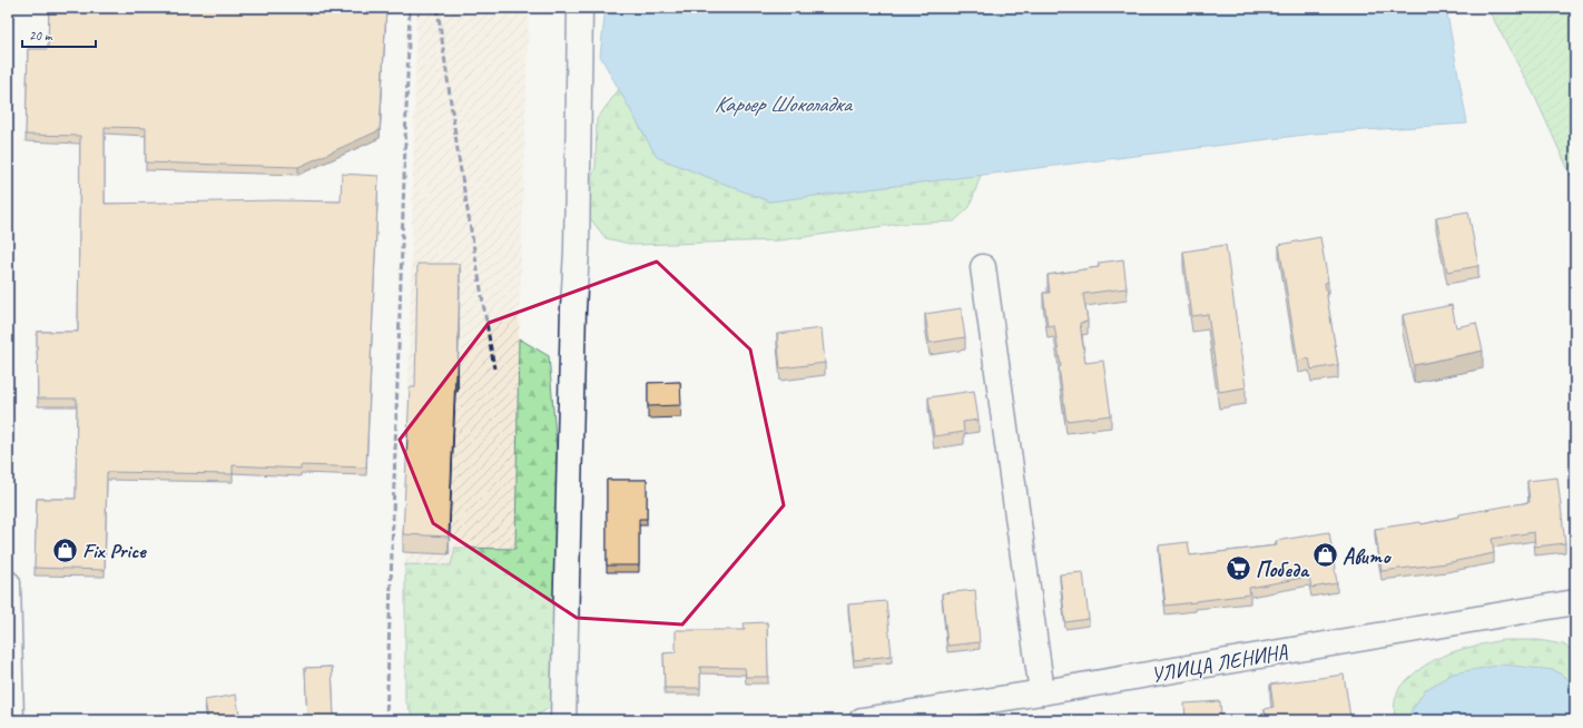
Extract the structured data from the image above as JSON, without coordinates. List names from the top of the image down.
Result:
{
  "streets": {
    "street": ["УЛИЦА ЛЕНИНА"]
  },
  "water": ["Карьер Шоколадка"],
  "places": {
    "shop": ["Fix Price", "Авито"],
    "supermarket": ["Победа"]
  },
  "scale_bar": "20 m"
}
